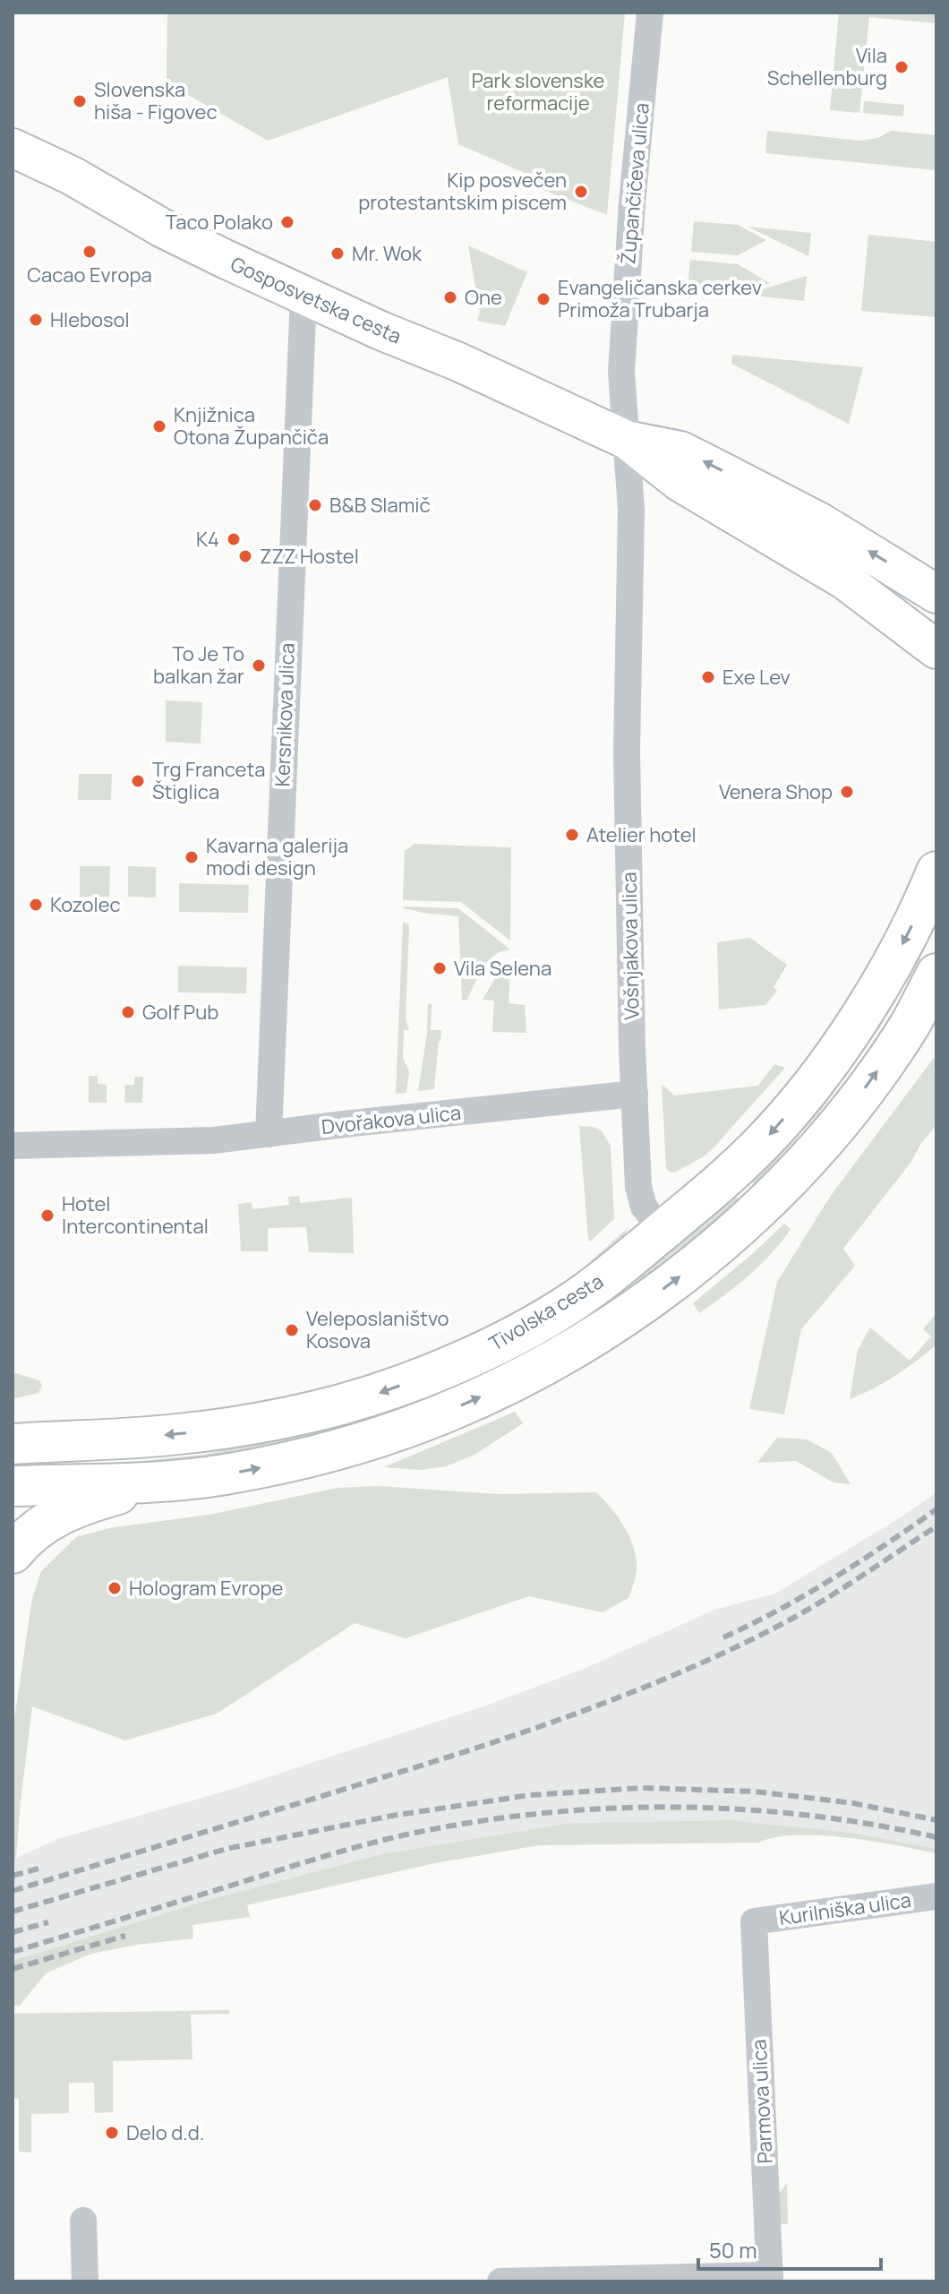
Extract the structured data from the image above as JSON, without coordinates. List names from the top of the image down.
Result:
{
  "streets": {
    "main road": ["Gosposvetska cesta", "Tivolska cesta"],
    "street": [
      "Župančičeva ulica",
      "Kersnikova ulica",
      "Vošnjakova ulica",
      "Dvořakova ulica",
      "Kurilniška ulica",
      "Parmova ulica"
    ]
  },
  "crossings": [
    ["Župančičeva ulica", "Gosposvetska cesta"],
    ["Župančičeva ulica", "Vošnjakova ulica"],
    ["Gosposvetska cesta", "Kersnikova ulica"],
    ["Gosposvetska cesta", "Vošnjakova ulica"],
    ["Kersnikova ulica", "Dvořakova ulica"],
    ["Vošnjakova ulica", "Dvořakova ulica"],
    ["Vošnjakova ulica", "Tivolska cesta"],
    ["Kurilniška ulica", "Parmova ulica"]
  ],
  "parks": ["Park slovenske reformacije"],
  "places": [
    "Vila Schellenburg",
    "Slovenska hiša - Figovec",
    "Kip posvečen protestantskim piscem",
    "Taco Polako",
    "Cacao Evropa",
    "Mr. Wok",
    "One",
    "Evangeličanska cerkev Primoža Trubarja",
    "Hlebosol",
    "Knjižnica Otona Župančiča",
    "B&B Slamič",
    "K4",
    "ZZZ Hostel",
    "To Je To balkan žar",
    "Exe Lev",
    "Trg Franceta Štiglica",
    "Venera Shop",
    "Atelier hotel",
    "Kavarna galerija modi design",
    "Kozolec",
    "Vila Selena",
    "Golf Pub",
    "Hotel Intercontinental",
    "Veleposlaništvo Kosova",
    "Hologram Evrope",
    "Delo d.d."
  ],
  "scale_bar": "50 m"
}
